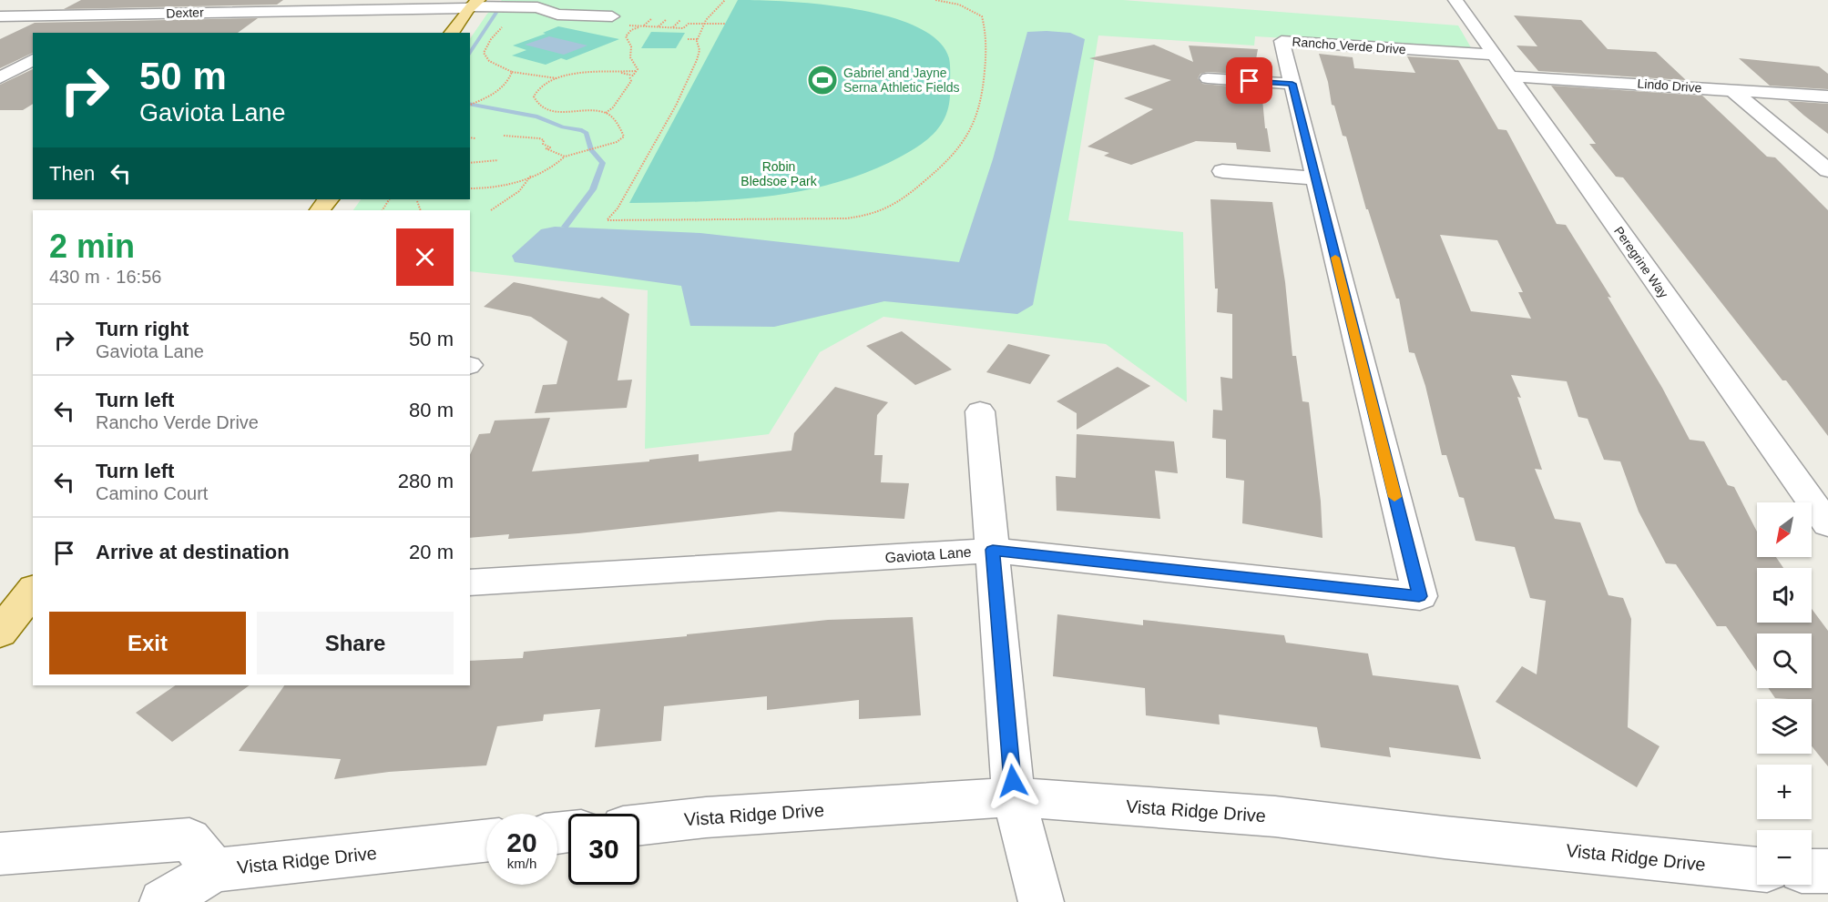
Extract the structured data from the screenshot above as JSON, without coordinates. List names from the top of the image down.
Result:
{
  "streets": {
    "street": [
      "Dexter",
      "Rancho Verde Drive",
      "Lindo Drive",
      "Peregrine Way",
      "Gaviota Lane",
      "Vista Ridge Drive"
    ]
  },
  "crossings": [
    ["Rancho Verde Drive", "Peregrine Way"],
    ["Rancho Verde Drive", "Gaviota Lane"],
    ["Lindo Drive", "Peregrine Way"]
  ],
  "parks": ["Robin Bledsoe Park"],
  "places": {
    "sports": ["Gabriel and Jayne Serna Athletic Fields"]
  },
  "north": "bottom left",
  "page": {
    "turn": ["50 m", "Gaviota Lane"],
    "then": "Then",
    "heading": ["2 min", "430 m · 16:56"],
    "list": [
      {
        "name": "Turn right",
        "note": "Gaviota Lane",
        "value": "50 m"
      },
      {
        "name": "Turn left",
        "note": "Rancho Verde Drive",
        "value": "80 m"
      },
      {
        "name": "Turn left",
        "note": "Camino Court",
        "value": "280 m"
      },
      {
        "name": "Arrive at destination",
        "value": "20 m"
      }
    ],
    "map_buttons": ["+", "−"],
    "buttons": ["Exit", "Share"],
    "speed": "20 km/h",
    "limit": "30"
  }
}
